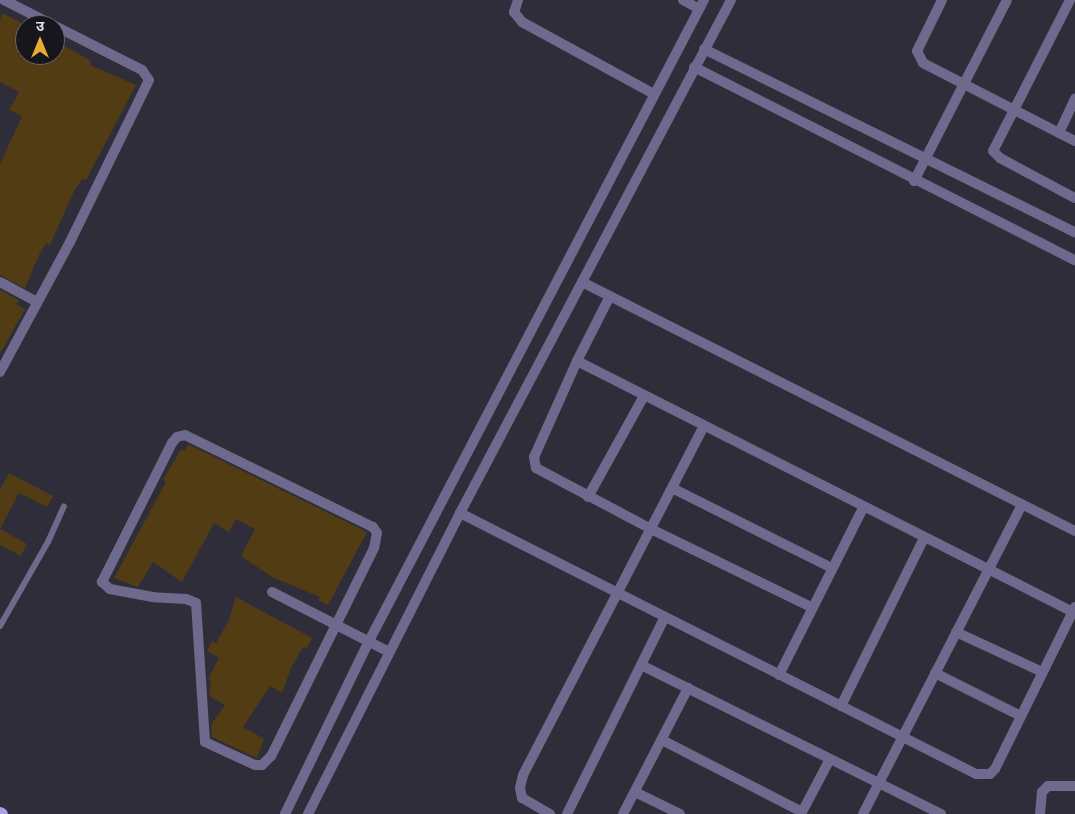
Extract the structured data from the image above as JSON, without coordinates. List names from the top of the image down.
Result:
{
  "north": "top"
}
